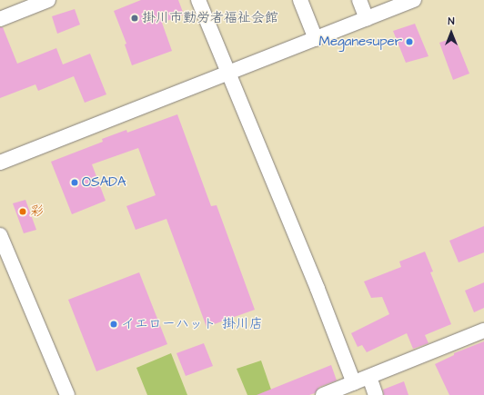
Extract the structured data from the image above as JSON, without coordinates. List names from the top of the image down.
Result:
{
  "places": [
    "掛川市勤労者福祉会館",
    "Meganesuper",
    "OSADA",
    "彩",
    "イエローハット 掛川店"
  ],
  "north": "top"
}
